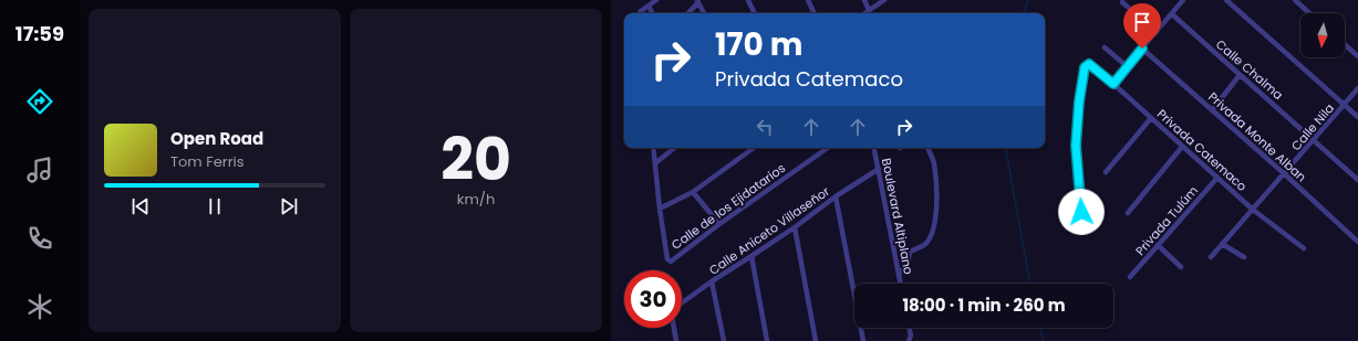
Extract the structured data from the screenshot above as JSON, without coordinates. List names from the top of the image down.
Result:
{
  "streets": {
    "street": [
      "Calle Chalma",
      "Calle Nila",
      "Privada Monte Alban",
      "Privada Catemaco",
      "Calle de los Ejidatarios",
      "Boulevard Altiplano",
      "Privada Tulúm",
      "Calle Aniceto Villaseñor"
    ]
  },
  "crossings": [
    ["Calle Chalma", "Calle Nila"],
    ["Calle Nila", "Privada Monte Alban"],
    ["Calle Nila", "Privada Catemaco"],
    ["Privada Catemaco", "Privada Tulúm"],
    ["Boulevard Altiplano", "Calle Aniceto Villaseñor"]
  ],
  "north": "bottom",
  "page": {
    "tabs": "17:59",
    "tile": ["20", "km/h"],
    "turn": ["170 m", "Privada Catemaco"],
    "song": ["Open Road", "Tom Ferris"],
    "limit": "30",
    "trip": "18:00 · 1 min · 260 m"
  }
}
